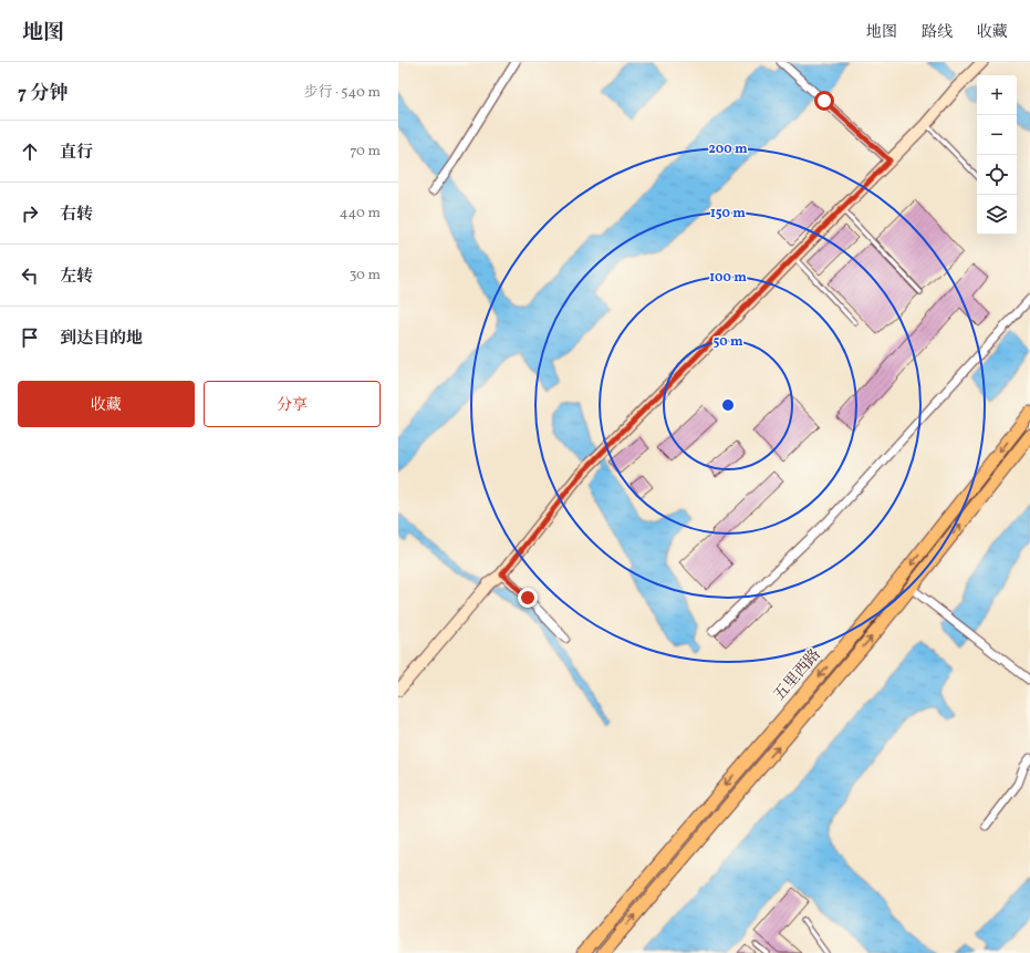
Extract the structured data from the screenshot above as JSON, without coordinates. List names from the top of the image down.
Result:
{
  "streets": {
    "main road": ["五里西路"]
  },
  "page": {
    "header": "地图",
    "nav": ["地图", "路线", "收藏"],
    "heading": ["7 分钟", "步行 · 540 m"],
    "map_buttons": ["+", "−"],
    "list": [
      ["直行", "70 m"],
      ["右转", "440 m"],
      ["左转", "30 m"],
      "到达目的地"
    ],
    "buttons": ["收藏", "分享"]
  },
  "rings": [
    "200 m",
    "150 m",
    "100 m",
    "50 m"
  ]
}
